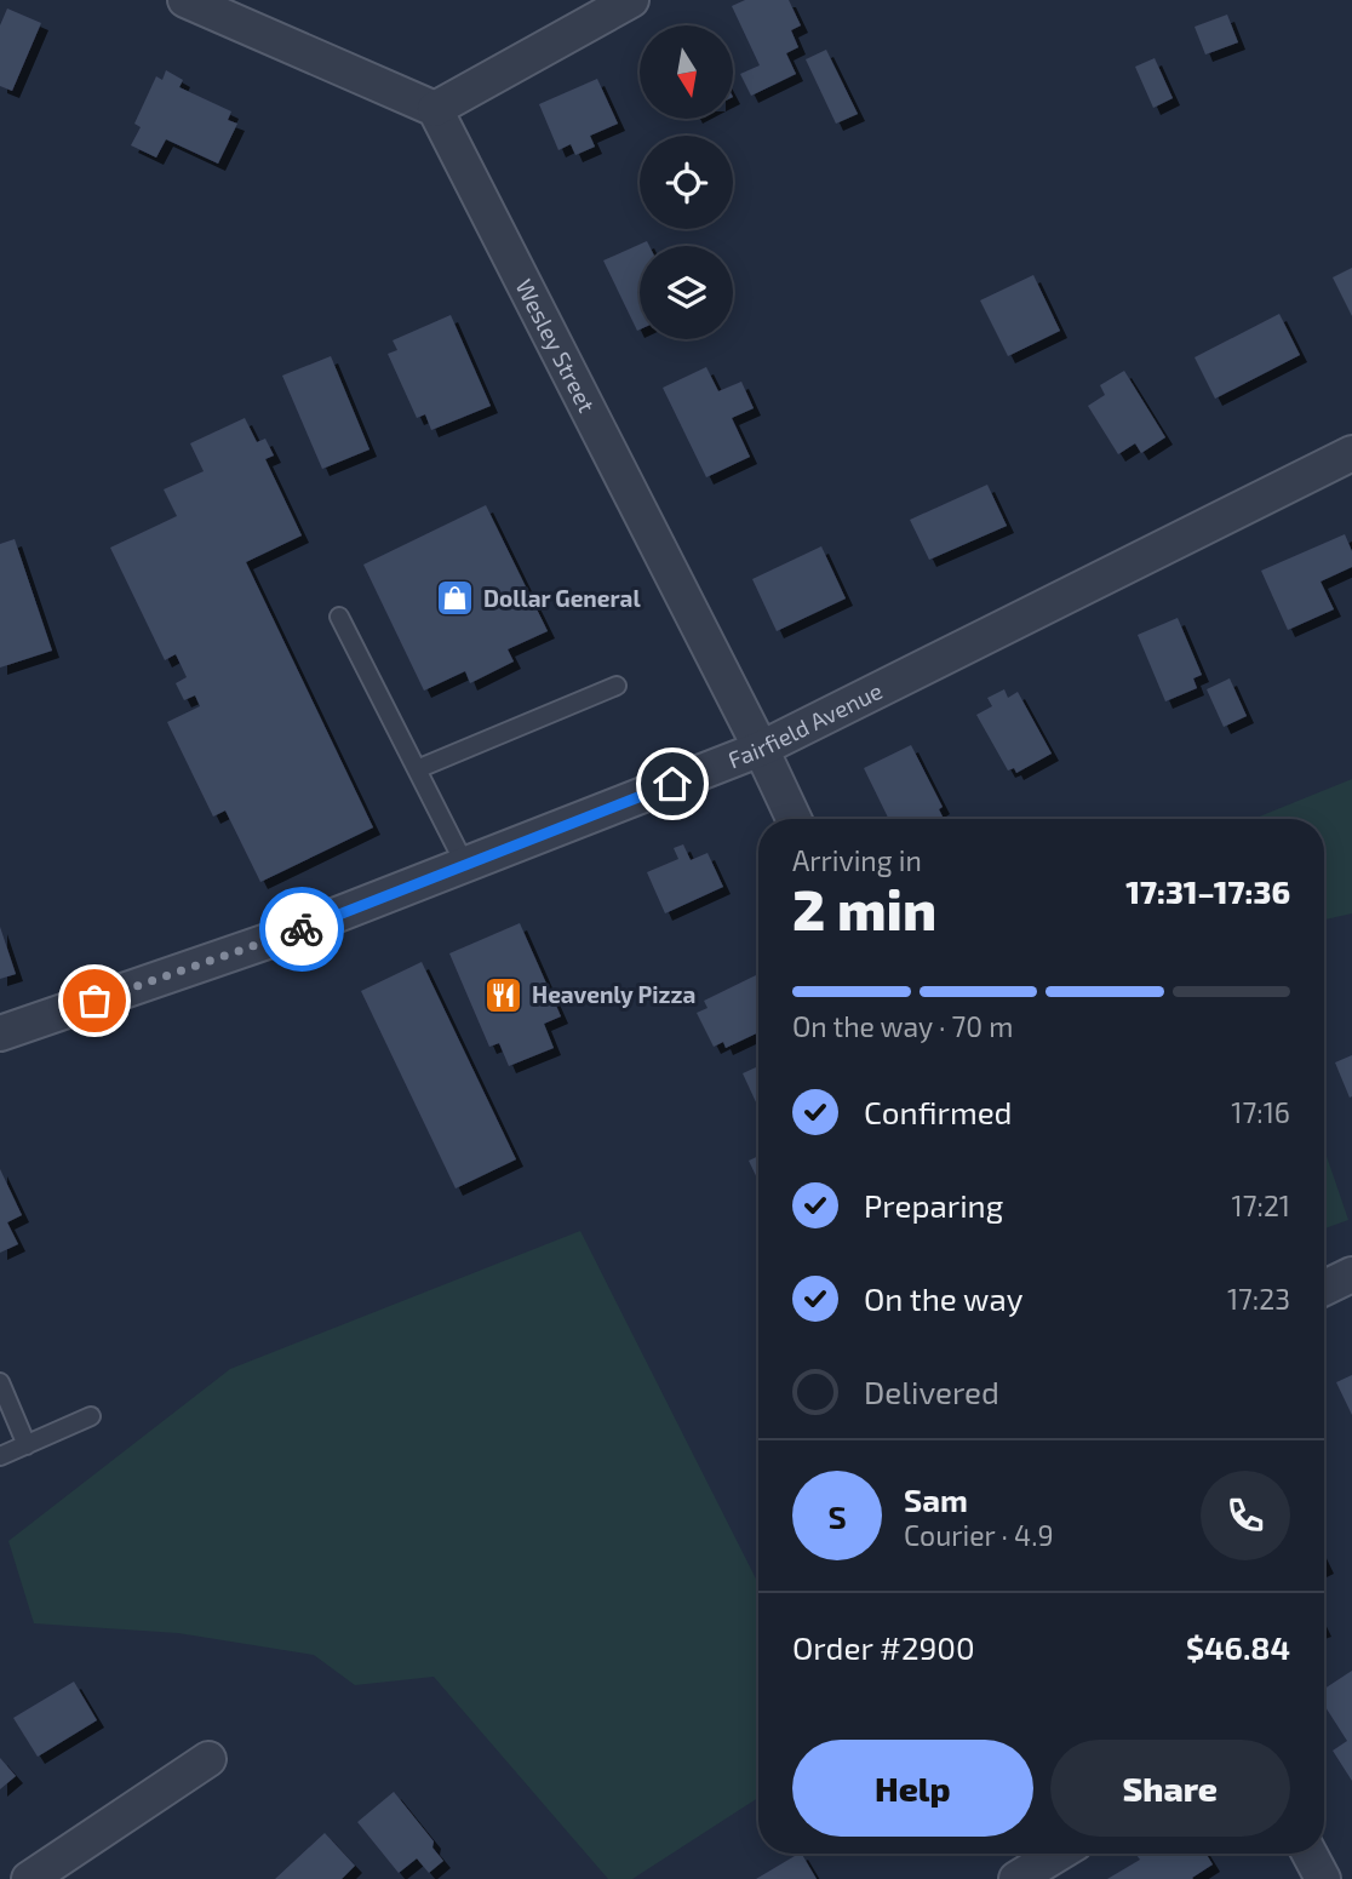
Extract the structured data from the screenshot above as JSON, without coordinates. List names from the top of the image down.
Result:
{
  "streets": {
    "street": ["Wesley Street", "Fairfield Avenue"]
  },
  "crossings": [
    ["Wesley Street", "Fairfield Avenue"]
  ],
  "places": {
    "shop": ["Dollar General"],
    "restaurant": ["Heavenly Pizza"]
  },
  "north": "bottom",
  "page": {
    "heading": ["2 min", "Arriving in", "17:31–17:36"],
    "panel": [
      "Sam",
      "Courier · 4.9",
      "Order #2900",
      "$46.84"
    ],
    "bar": "On the way · 70 m",
    "list": [
      ["Confirmed", "17:16"],
      ["Preparing", "17:21"],
      ["On the way", "17:23"],
      "Delivered"
    ],
    "round": "S",
    "buttons": ["Help", "Share"]
  }
}
